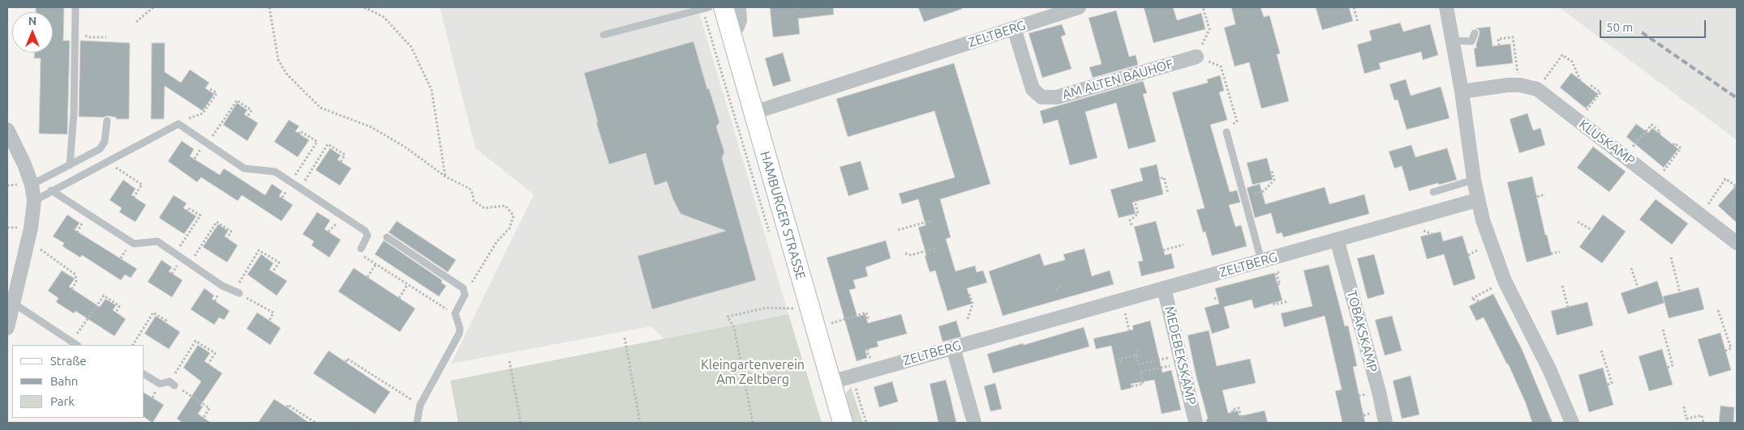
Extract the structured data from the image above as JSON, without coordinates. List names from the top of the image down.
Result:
{
  "streets": {
    "main road": ["HAMBURGER STRASSE"],
    "street": [
      "ZELTBERG",
      "AM ALTEN BAUHOF",
      "KLUSKAMP",
      "TOBAKSKAMP",
      "MEDEBEKSKAMP"
    ]
  },
  "crossings": [
    ["ZELTBERG", "AM ALTEN BAUHOF"],
    ["ZELTBERG", "HAMBURGER STRASSE"],
    ["ZELTBERG", "TOBAKSKAMP"],
    ["ZELTBERG", "MEDEBEKSKAMP"]
  ],
  "parks": ["Kleingartenverein Am Zeltberg"],
  "legend": ["Straße", "Bahn", "Park"],
  "scale_bar": "50 m",
  "north": "top"
}
